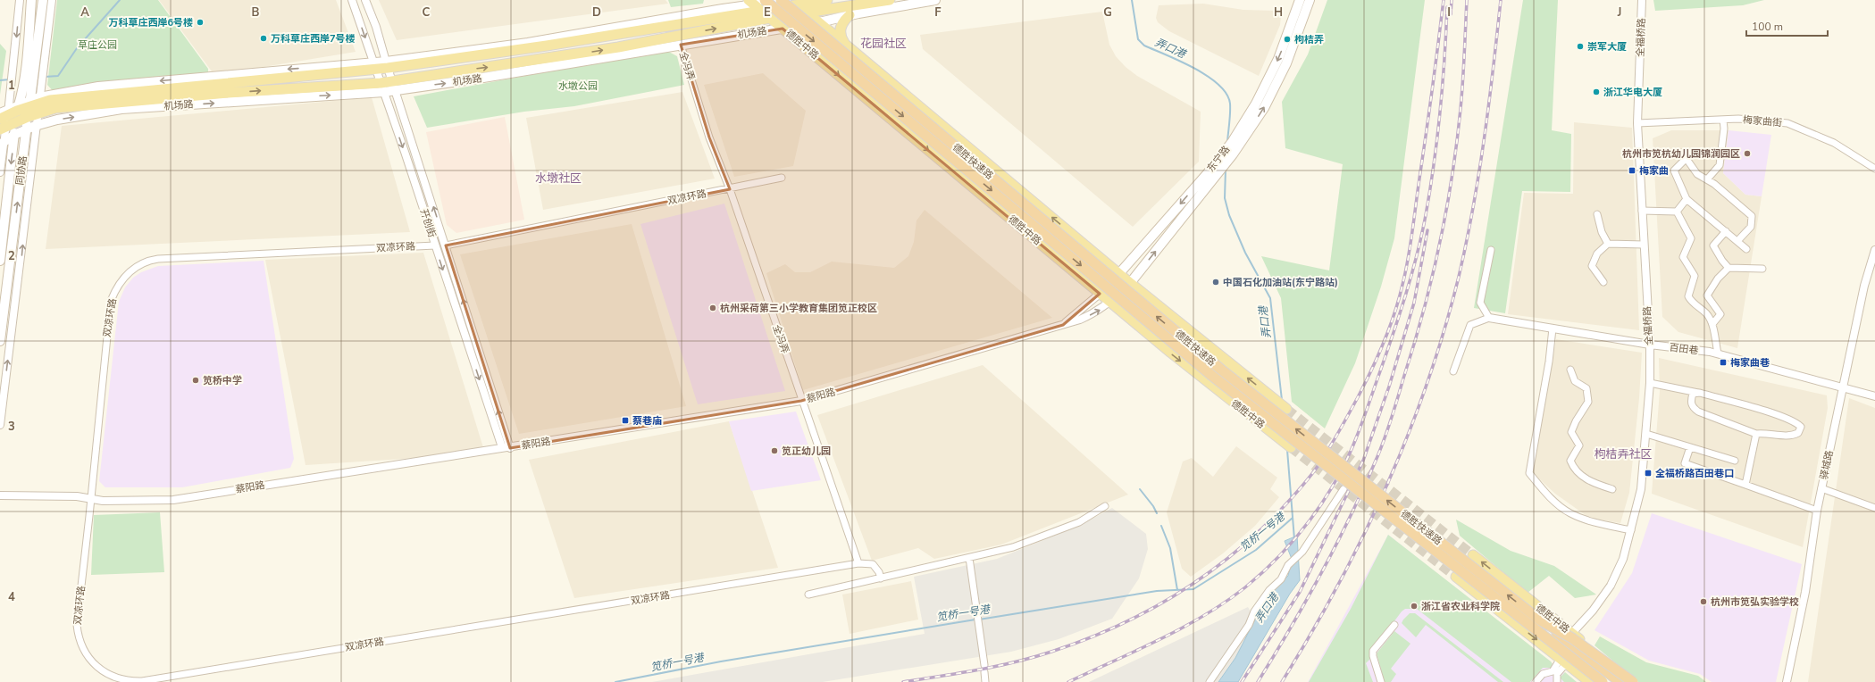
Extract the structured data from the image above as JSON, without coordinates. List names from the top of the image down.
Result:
{
  "streets": {
    "highway": ["德胜快速路"],
    "main road": [
      "机场路",
      "德胜中路",
      "东宁路",
      "同协路"
    ],
    "street": [
      "全福桥路",
      "全冯弄",
      "梅家曲街",
      "双凉环路",
      "开创街",
      "百田巷",
      "蔡阳路",
      "驿城路"
    ]
  },
  "crossings": [
    ["机场路", "德胜中路"],
    ["机场路", "全冯弄"],
    ["机场路", "同协路"],
    ["机场路", "开创街"],
    ["全福桥路", "德胜中路"],
    ["全福桥路", "梅家曲街"],
    ["全福桥路", "百田巷"],
    ["德胜中路", "东宁路"],
    ["德胜中路", "蔡阳路"],
    ["全冯弄", "双凉环路"],
    ["全冯弄", "蔡阳路"],
    ["东宁路", "蔡阳路"],
    ["双凉环路", "开创街"],
    ["双凉环路", "蔡阳路"],
    ["开创街", "蔡阳路"],
    ["百田巷", "驿城路"]
  ],
  "districts": ["花园社区", "水墩社区", "枸桔弄社区"],
  "water": ["弄口港", "笕桥一号港"],
  "parks": ["草庄公园", "水墩公园"],
  "places": {
    "other": [
      "万科草庄西岸6号楼",
      "万科草庄西岸7号楼",
      "枸桔弄",
      "崇军大厦",
      "浙江华电大厦",
      "杭州市笕杭幼儿园锦润园区",
      "中国石化加油站(东宁路站)",
      "杭州采荷第三小学教育集团笕正校区",
      "笕桥中学",
      "笕正幼儿园",
      "杭州市笕弘实验学校",
      "浙江省农业科学院"
    ],
    "transit": [
      "梅家曲",
      "梅家曲巷",
      "蔡巷庙",
      "全福桥路百田巷口"
    ]
  },
  "scale_bar": "100 m",
  "grid": {
    "columns": [
      "A",
      "B",
      "C",
      "D",
      "E",
      "F",
      "G",
      "H",
      "I",
      "J"
    ],
    "rows": [
      "1",
      "2",
      "3",
      "4"
    ]
  }
}
